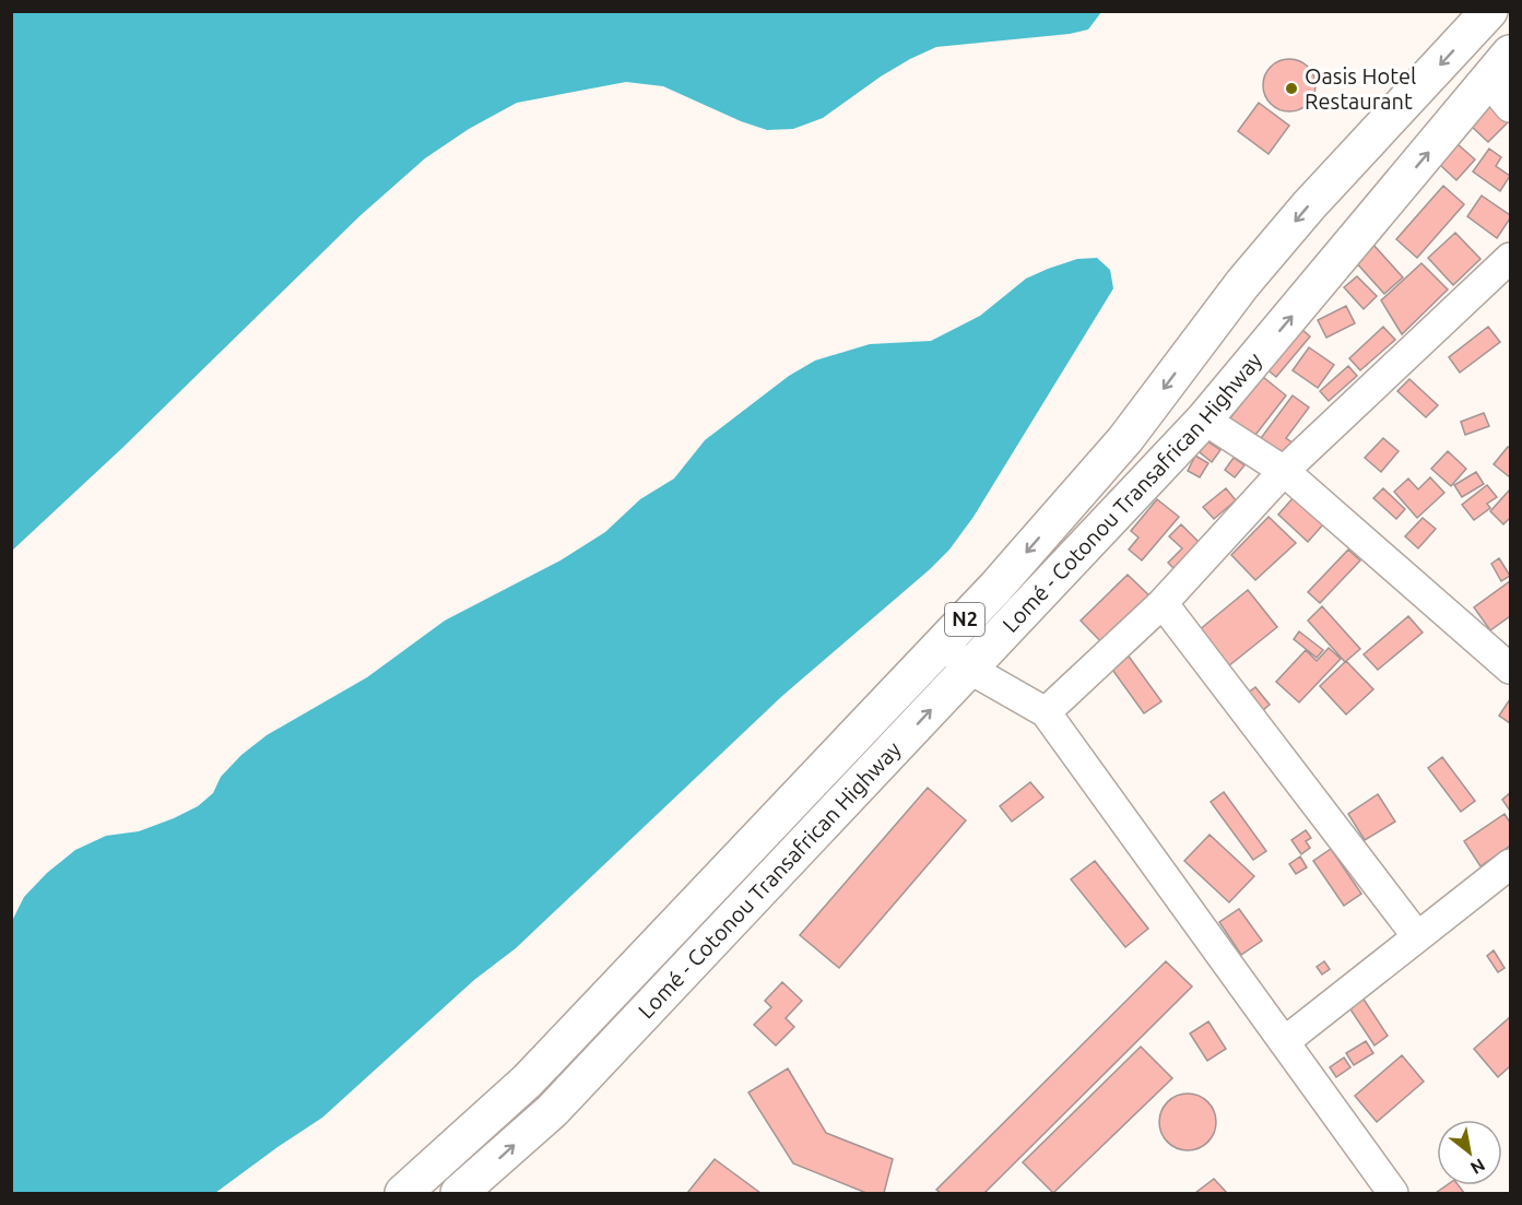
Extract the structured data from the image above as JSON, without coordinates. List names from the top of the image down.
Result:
{
  "streets": {
    "highway": ["Lomé - Cotonou Transafrican Highway", "N2"]
  },
  "places": ["Oasis Hotel Restaurant"],
  "north": "bottom right"
}
